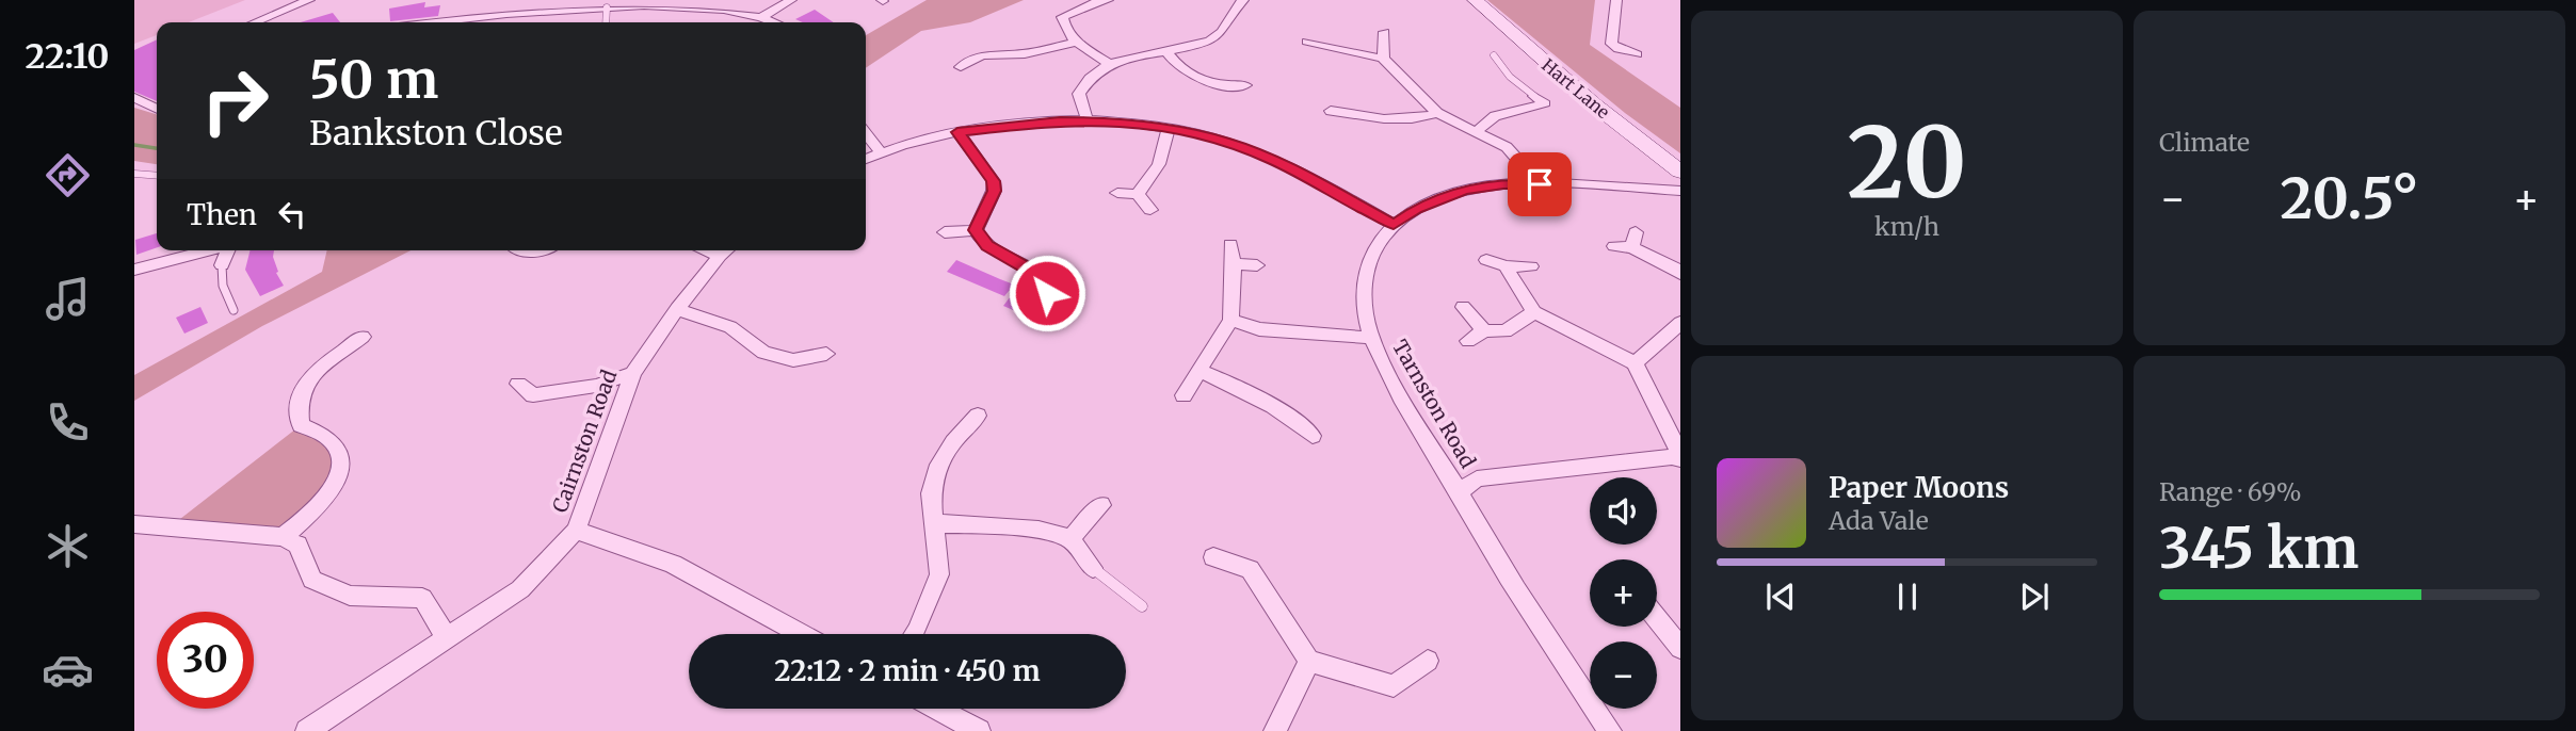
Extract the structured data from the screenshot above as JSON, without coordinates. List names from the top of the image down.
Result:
{
  "streets": {
    "street": ["Hart Lane", "Tarnston Road", "Cairnston Road"]
  },
  "page": {
    "tabs": "22:10",
    "tile": [
      ["20", "km/h"],
      "Climate",
      ["Range · 69%", "345 km"]
    ],
    "turn": ["50 m", "Bankston Close"],
    "heat": ["−", "20.5°", "+"],
    "then": "Then",
    "song": ["Paper Moons", "Ada Vale"],
    "map_buttons": ["+", "−"],
    "limit": "30",
    "trip": "22:12 · 2 min · 450 m"
  }
}
